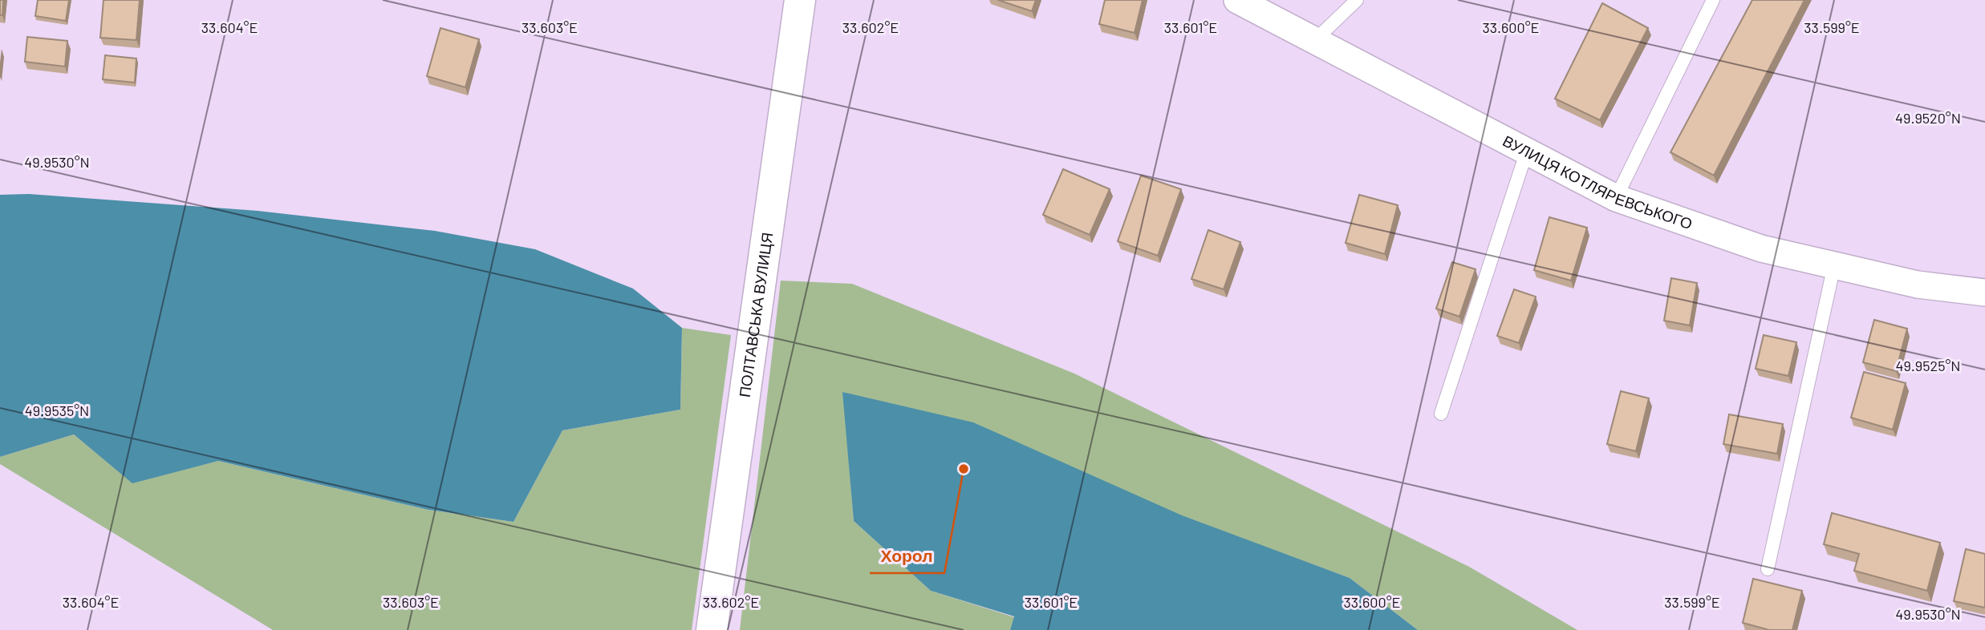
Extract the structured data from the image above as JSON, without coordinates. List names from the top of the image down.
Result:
{
  "streets": {
    "street": ["ВУЛИЦЯ КОТЛЯРЕВСЬКОГО", "ПОЛТАВСЬКА ВУЛИЦЯ"]
  },
  "places": ["Хорол"],
  "coordinates": [
    "33.604°E",
    "33.603°E",
    "33.602°E",
    "33.601°E",
    "33.600°E",
    "33.599°E",
    "49.9520°N",
    "49.9530°N",
    "49.9525°N",
    "49.9535°N"
  ]
}
